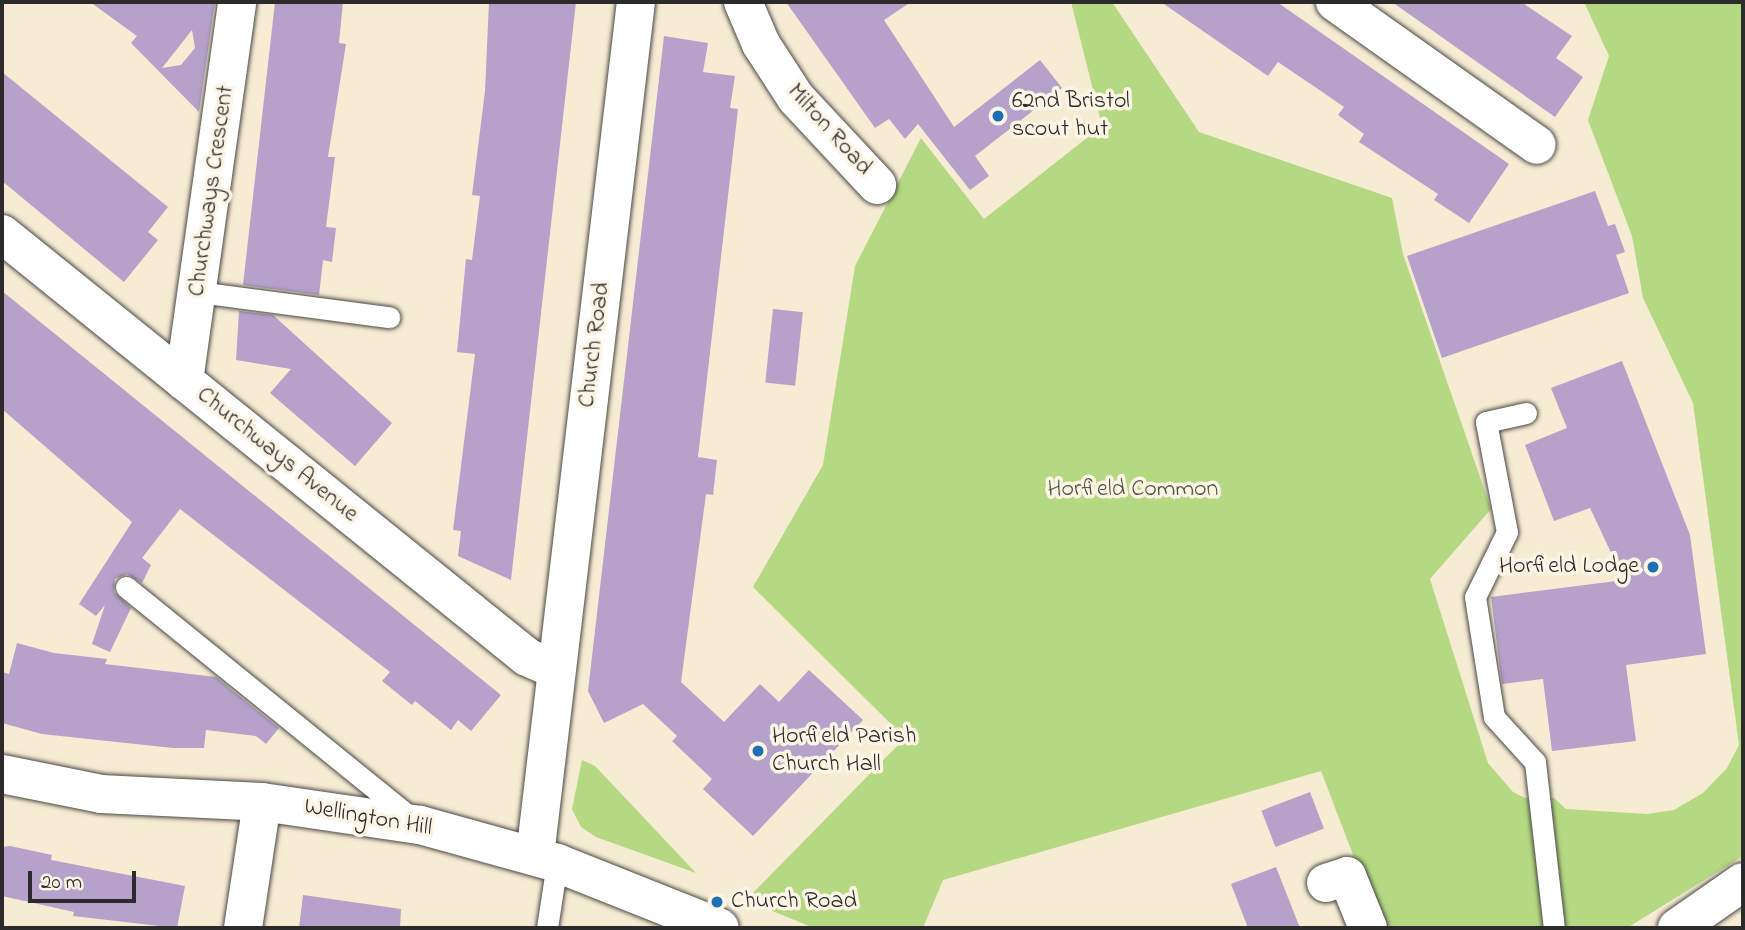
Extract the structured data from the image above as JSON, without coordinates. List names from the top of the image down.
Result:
{
  "streets": {
    "street": [
      "Milton Road",
      "Churchways Crescent",
      "Church Road",
      "Churchways Avenue",
      "Wellington Hill"
    ]
  },
  "crossings": [
    ["Churchways Crescent", "Churchways Avenue"],
    ["Church Road", "Churchways Avenue"],
    ["Church Road", "Wellington Hill"]
  ],
  "parks": ["Horfield Common"],
  "places": [
    "62nd Bristol scout hut",
    "Horfield Lodge",
    "Horfield Parish Church Hall",
    "Church Road"
  ],
  "scale_bar": "20 m"
}
